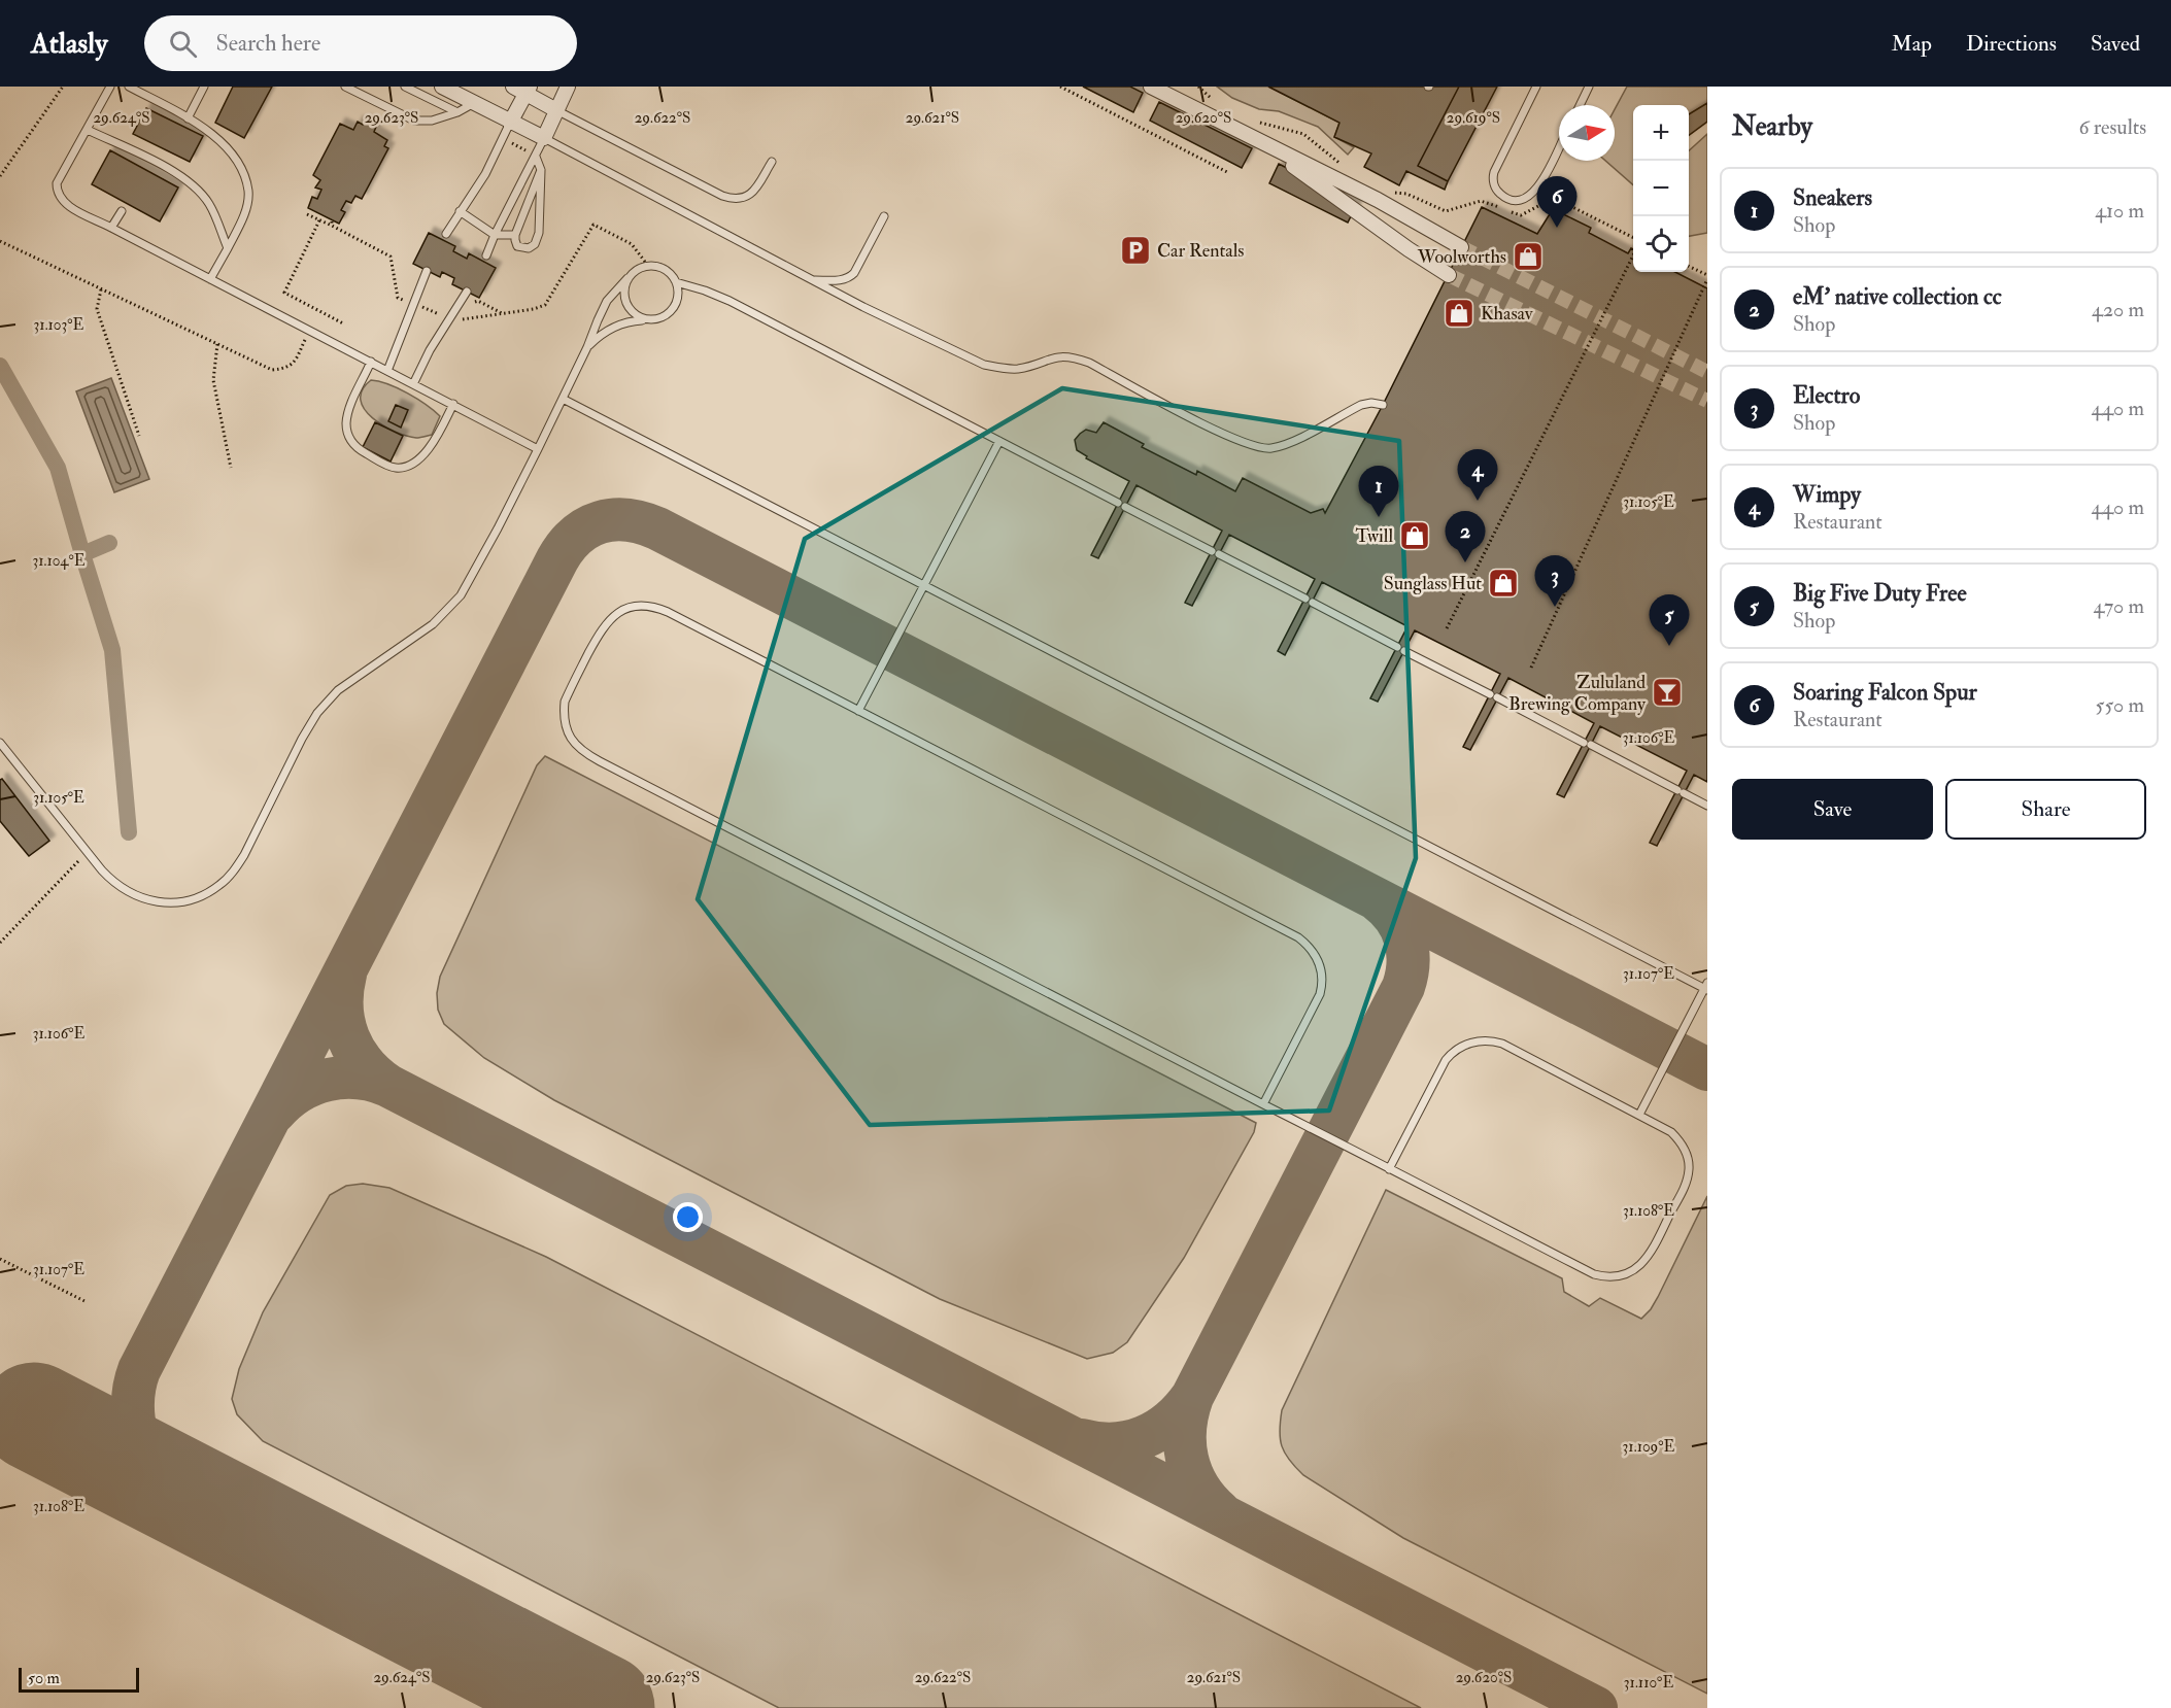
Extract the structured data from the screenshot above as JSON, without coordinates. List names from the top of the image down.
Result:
{
  "places": {
    "parking": ["Car Rentals"],
    "shop": [
      "Woolworths",
      "Khasav",
      "Twill",
      "Sunglass Hut"
    ],
    "bar": ["Zululand Brewing Company"]
  },
  "scale_bar": "50 m",
  "north": "right",
  "page": {
    "header": "Atlasly",
    "search": "Search here",
    "nav": ["Map", "Directions", "Saved"],
    "heading": ["Nearby", "6 results"],
    "map_buttons": ["+", "−"],
    "list": [
      {
        "mark": "1",
        "name": "Sneakers",
        "note": "Shop",
        "value": "410 m"
      },
      {
        "mark": "2",
        "name": "eM' native collection cc",
        "note": "Shop",
        "value": "420 m"
      },
      {
        "mark": "3",
        "name": "Electro",
        "note": "Shop",
        "value": "440 m"
      },
      {
        "mark": "4",
        "name": "Wimpy",
        "note": "Restaurant",
        "value": "440 m"
      },
      {
        "mark": "5",
        "name": "Big Five Duty Free",
        "note": "Shop",
        "value": "470 m"
      },
      {
        "mark": "6",
        "name": "Soaring Falcon Spur",
        "note": "Restaurant",
        "value": "550 m"
      }
    ],
    "pins": [
      "6",
      "4",
      "1",
      "2",
      "3",
      "5"
    ],
    "buttons": ["Save", "Share"],
    "scale": "50 m"
  },
  "coordinates": [
    "29.624°S",
    "29.623°S",
    "29.622°S",
    "29.621°S",
    "29.620°S",
    "29.619°S",
    "31.103°E",
    "31.105°E",
    "31.104°E",
    "31.106°E",
    "31.107°E",
    "31.108°E",
    "31.109°E",
    "31.110°E"
  ]
}
